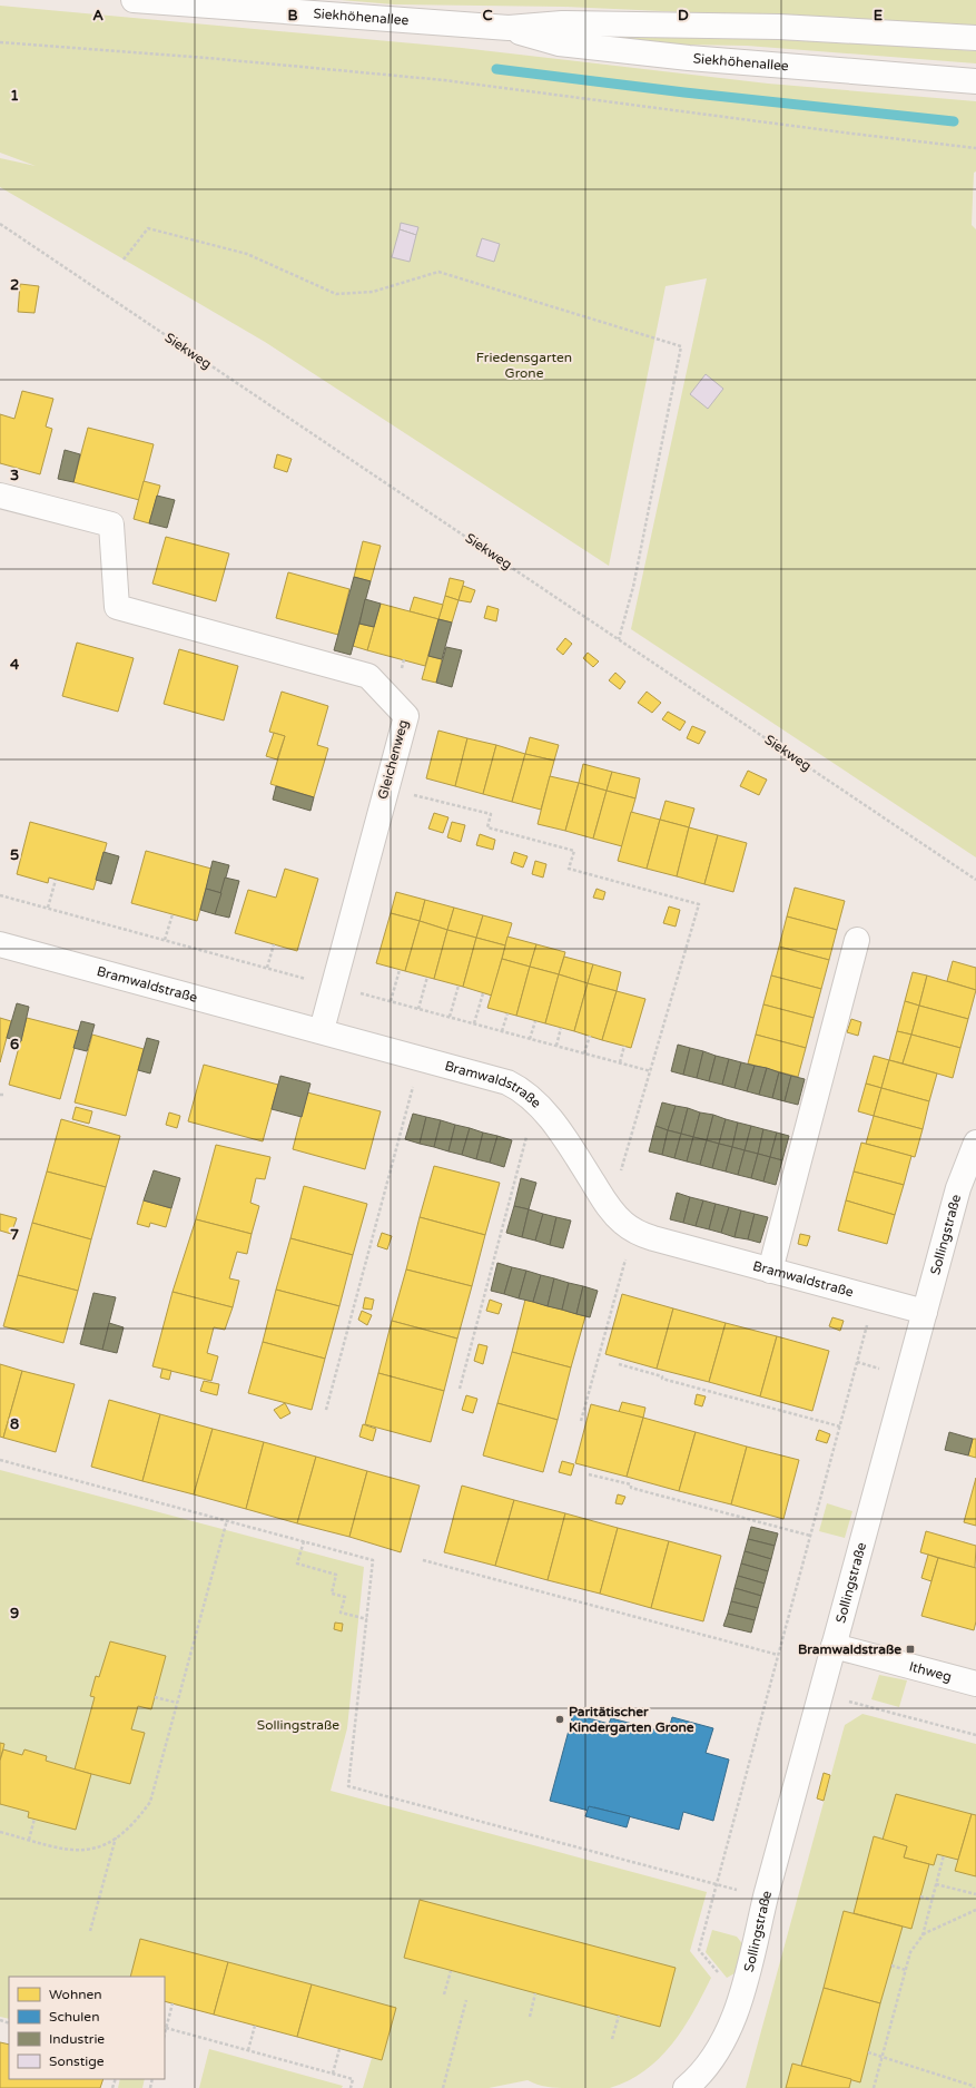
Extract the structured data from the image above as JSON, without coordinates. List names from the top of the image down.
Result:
{
  "streets": {
    "street": [
      "Siekhöhenallee",
      "Gleichenweg",
      "Bramwaldstraße",
      "Sollingstraße",
      "Ithweg"
    ],
    "path": ["Siekweg"]
  },
  "crossings": [
    ["Gleichenweg", "Bramwaldstraße"],
    ["Bramwaldstraße", "Sollingstraße"],
    ["Sollingstraße", "Ithweg"]
  ],
  "parks": ["Friedensgarten Grone", "Sollingstraße"],
  "places": {
    "transit": ["Bramwaldstraße"],
    "other": ["Paritätischer Kindergarten Grone"]
  },
  "legend": [
    "Wohnen",
    "Schulen",
    "Industrie",
    "Sonstige"
  ],
  "grid": {
    "columns": [
      "A",
      "B",
      "C",
      "D",
      "E"
    ],
    "rows": [
      "1",
      "2",
      "3",
      "4",
      "5",
      "6",
      "7",
      "8",
      "9"
    ]
  }
}
